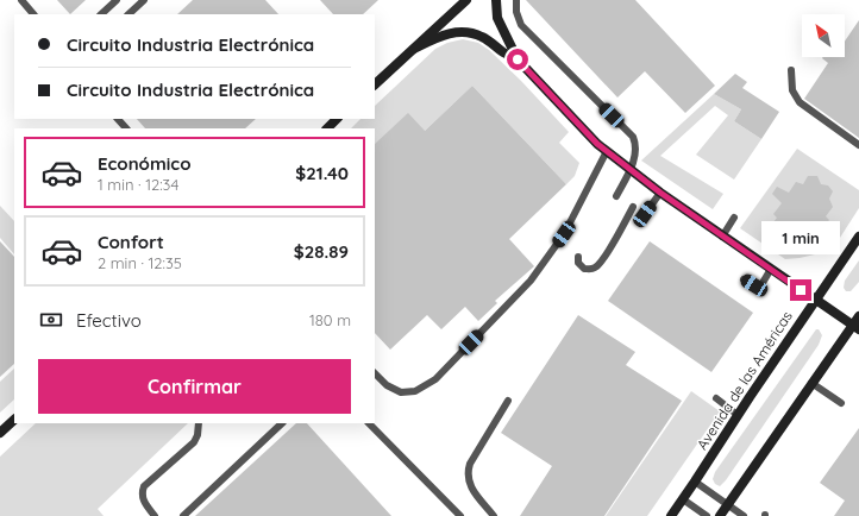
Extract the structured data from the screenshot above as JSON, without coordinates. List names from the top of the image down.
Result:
{
  "streets": {
    "street": ["Avenida de las Américas"]
  },
  "north": "top left",
  "page": {
    "banner": ["Circuito Industria Electrónica", "Circuito Industria Electrónica"],
    "list": [
      {
        "name": "Económico",
        "note": "1 min · 12:34",
        "value": "$21.40"
      },
      {
        "name": "Confort",
        "note": "2 min · 12:35",
        "value": "$28.89"
      }
    ],
    "bubble": "1 min",
    "pay": ["Efectivo", "180 m"],
    "buttons": "Confirmar"
  }
}
